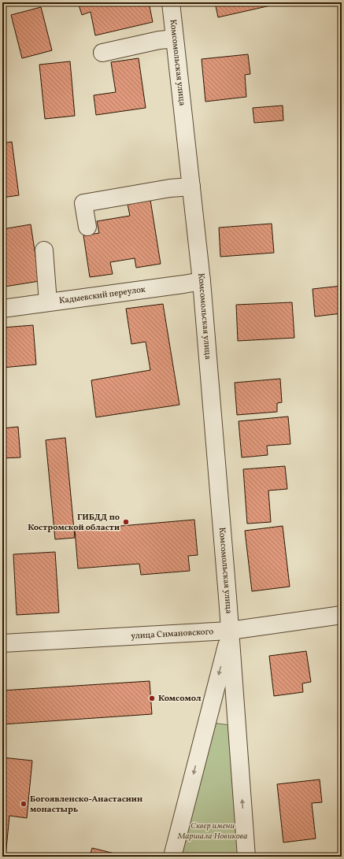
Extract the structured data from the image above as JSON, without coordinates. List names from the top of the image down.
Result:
{
  "streets": {
    "street": ["Комсомольская улица", "Кадыевский переулок", "улица Симановского"]
  },
  "crossings": [
    ["Комсомольская улица", "Кадыевский переулок"],
    ["Комсомольская улица", "улица Симановского"]
  ],
  "parks": ["Сквер имени Маршала Новикова"],
  "places": ["ГИБДД по Костромской области", "Комсомол", "Богоявленско-Анастасиин монастырь"]
}
